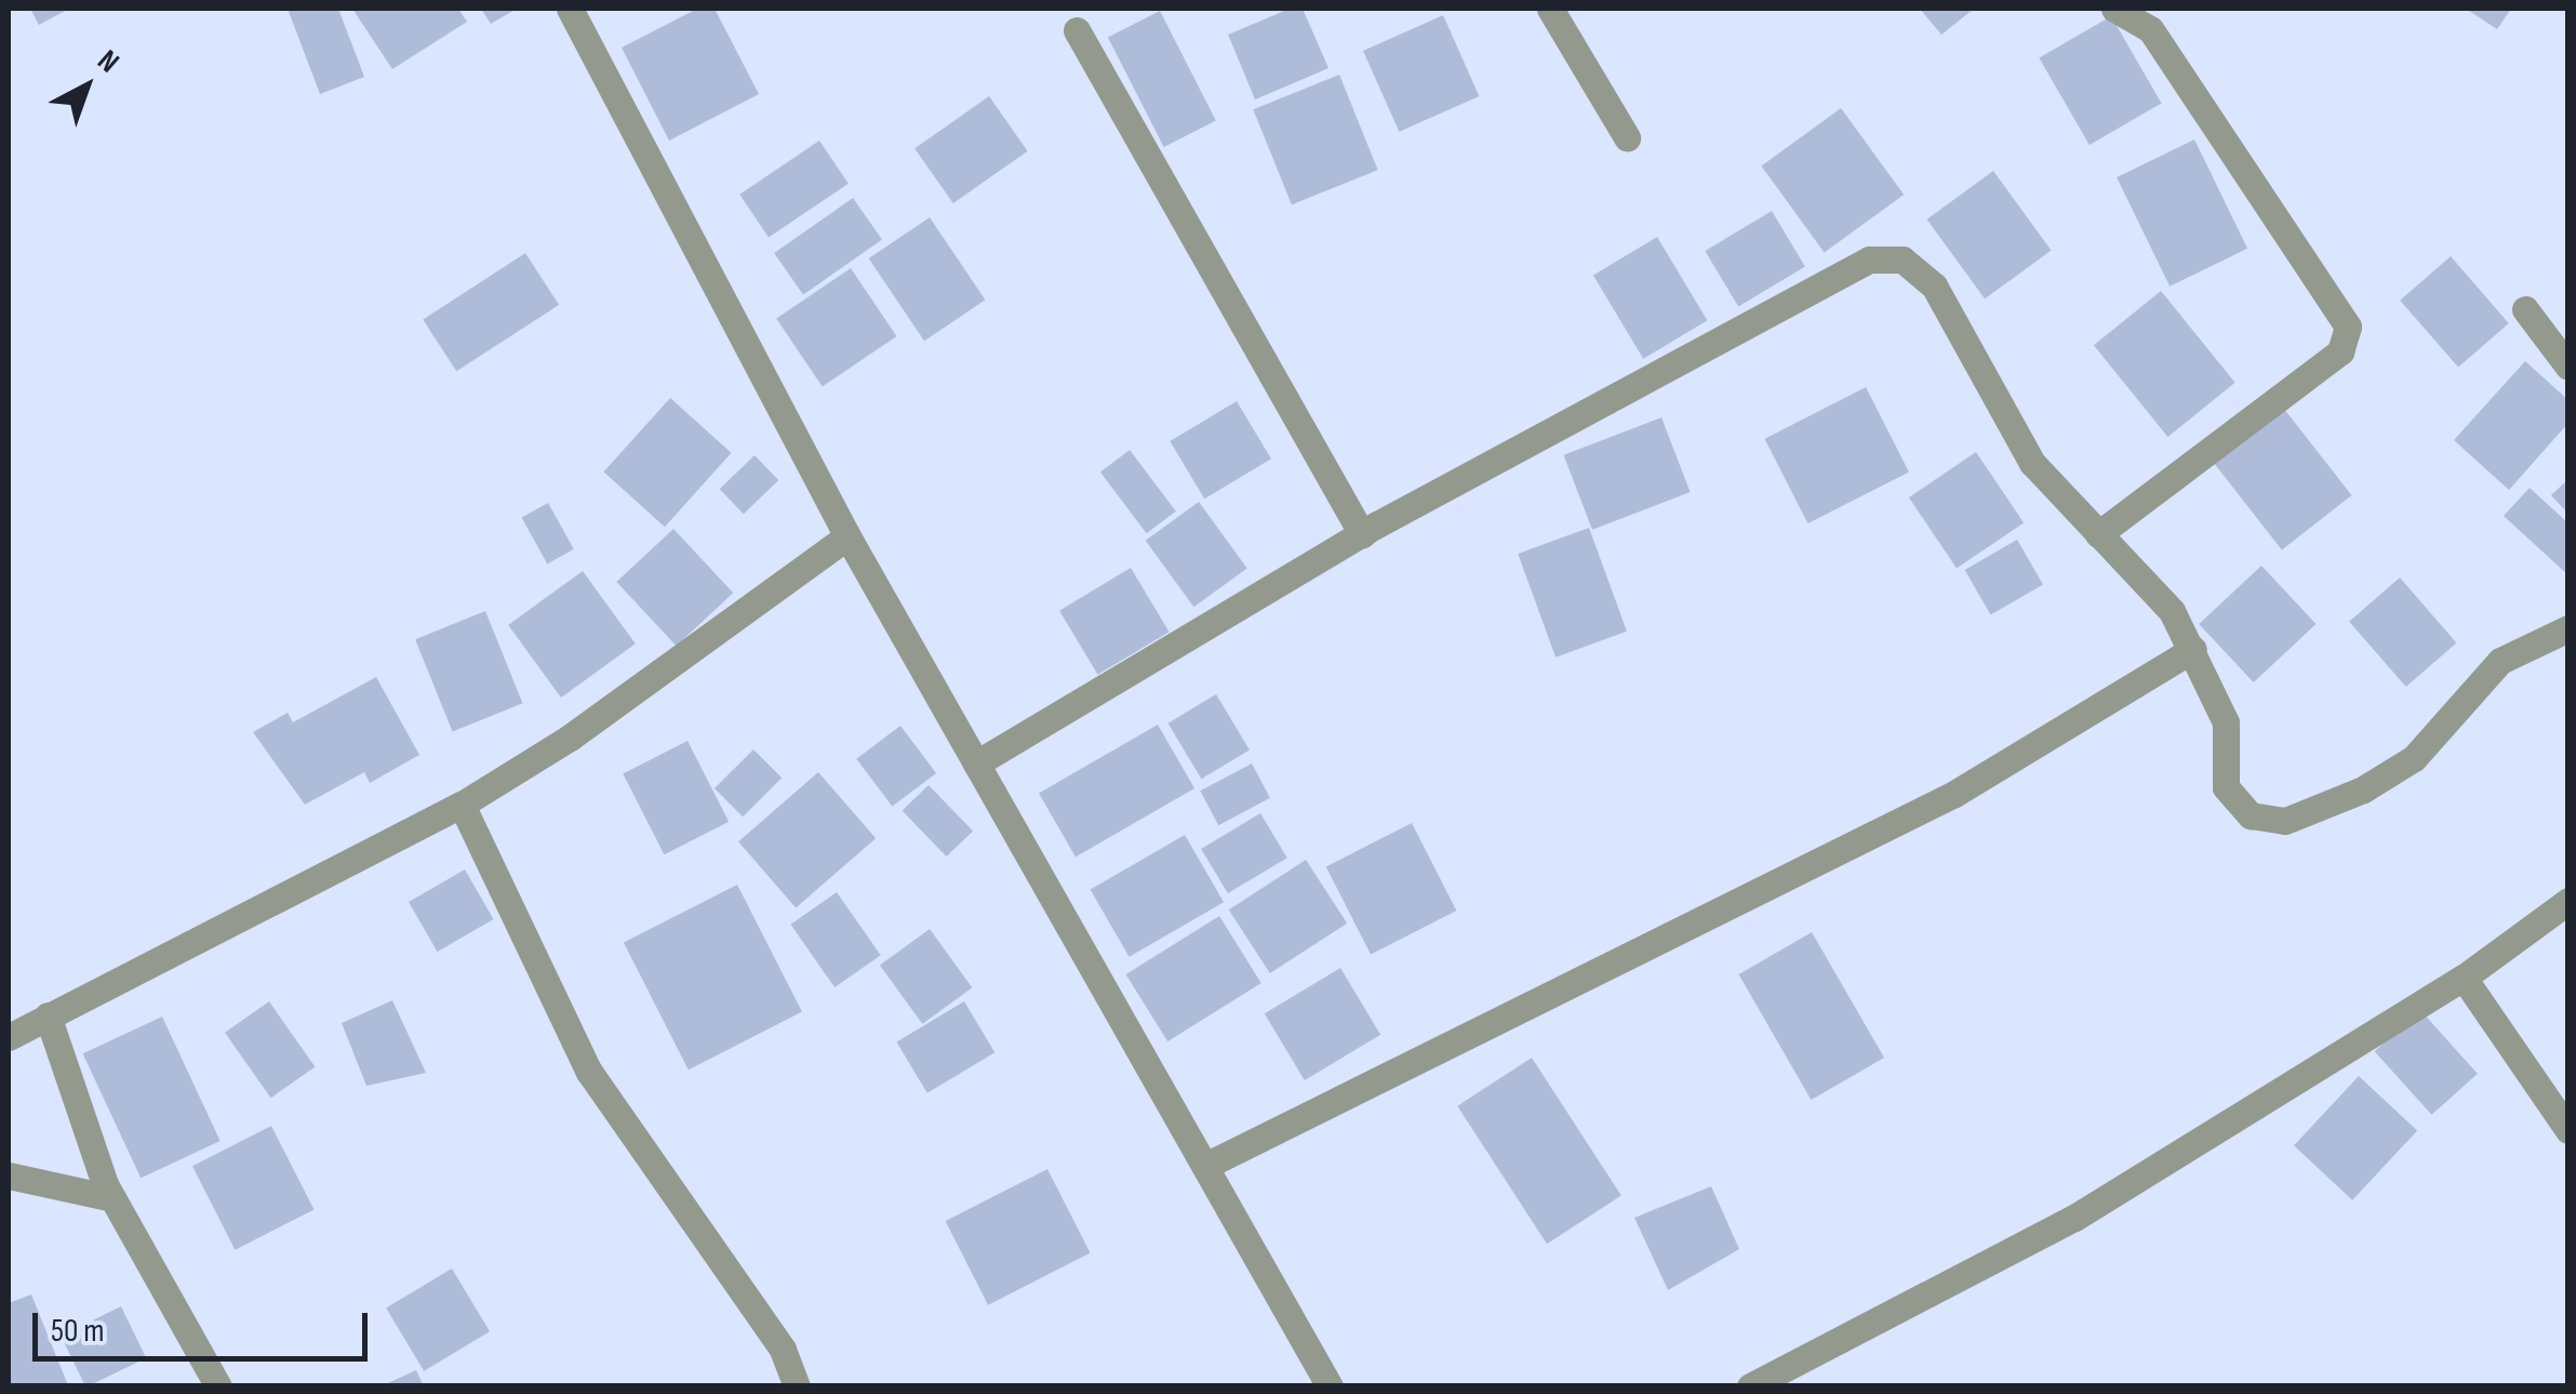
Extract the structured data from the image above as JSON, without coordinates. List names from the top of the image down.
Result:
{
  "scale_bar": "50 m",
  "north": "top right"
}
